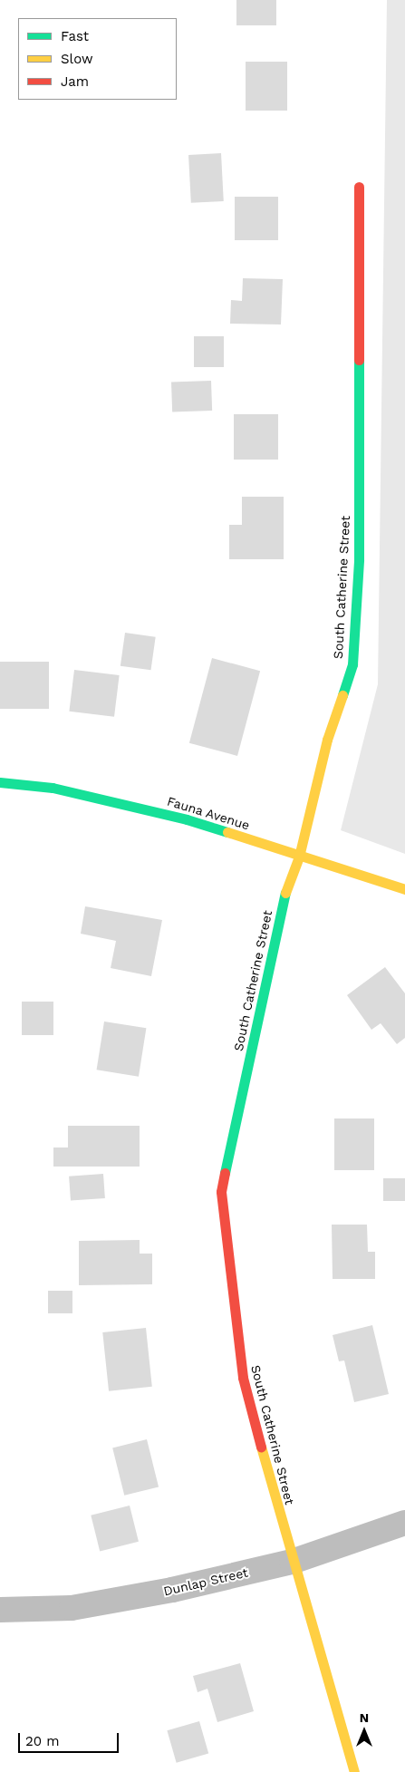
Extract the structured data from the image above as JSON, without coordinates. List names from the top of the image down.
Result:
{
  "streets": {
    "street": ["South Catherine Street", "Fauna Avenue", "Dunlap Street"]
  },
  "crossings": [
    ["South Catherine Street", "Fauna Avenue"],
    ["South Catherine Street", "Dunlap Street"]
  ],
  "legend": ["Fast", "Slow", "Jam"],
  "scale_bar": "20 m",
  "north": "top"
}
